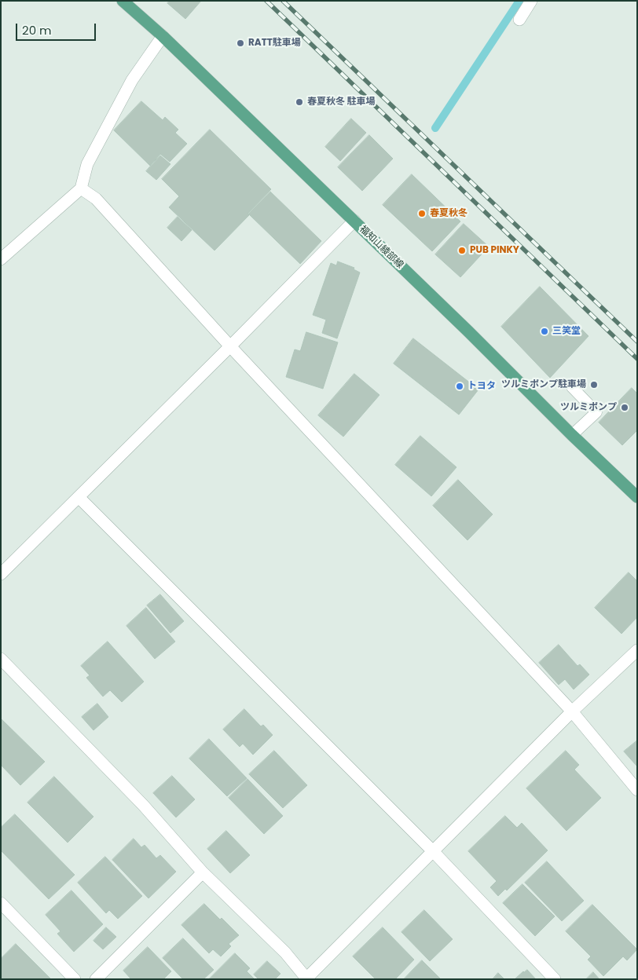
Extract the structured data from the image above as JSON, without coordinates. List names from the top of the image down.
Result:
{
  "streets": {
    "main road": ["福知山綾部線"]
  },
  "places": [
    "RATT駐車場",
    "春夏秋冬 駐車場",
    "春夏秋冬",
    "PUB PINKY",
    "三笑堂",
    "ツルミポンプ駐車場",
    "トヨタ",
    "ツルミポンプ"
  ],
  "scale_bar": "20 m"
}
